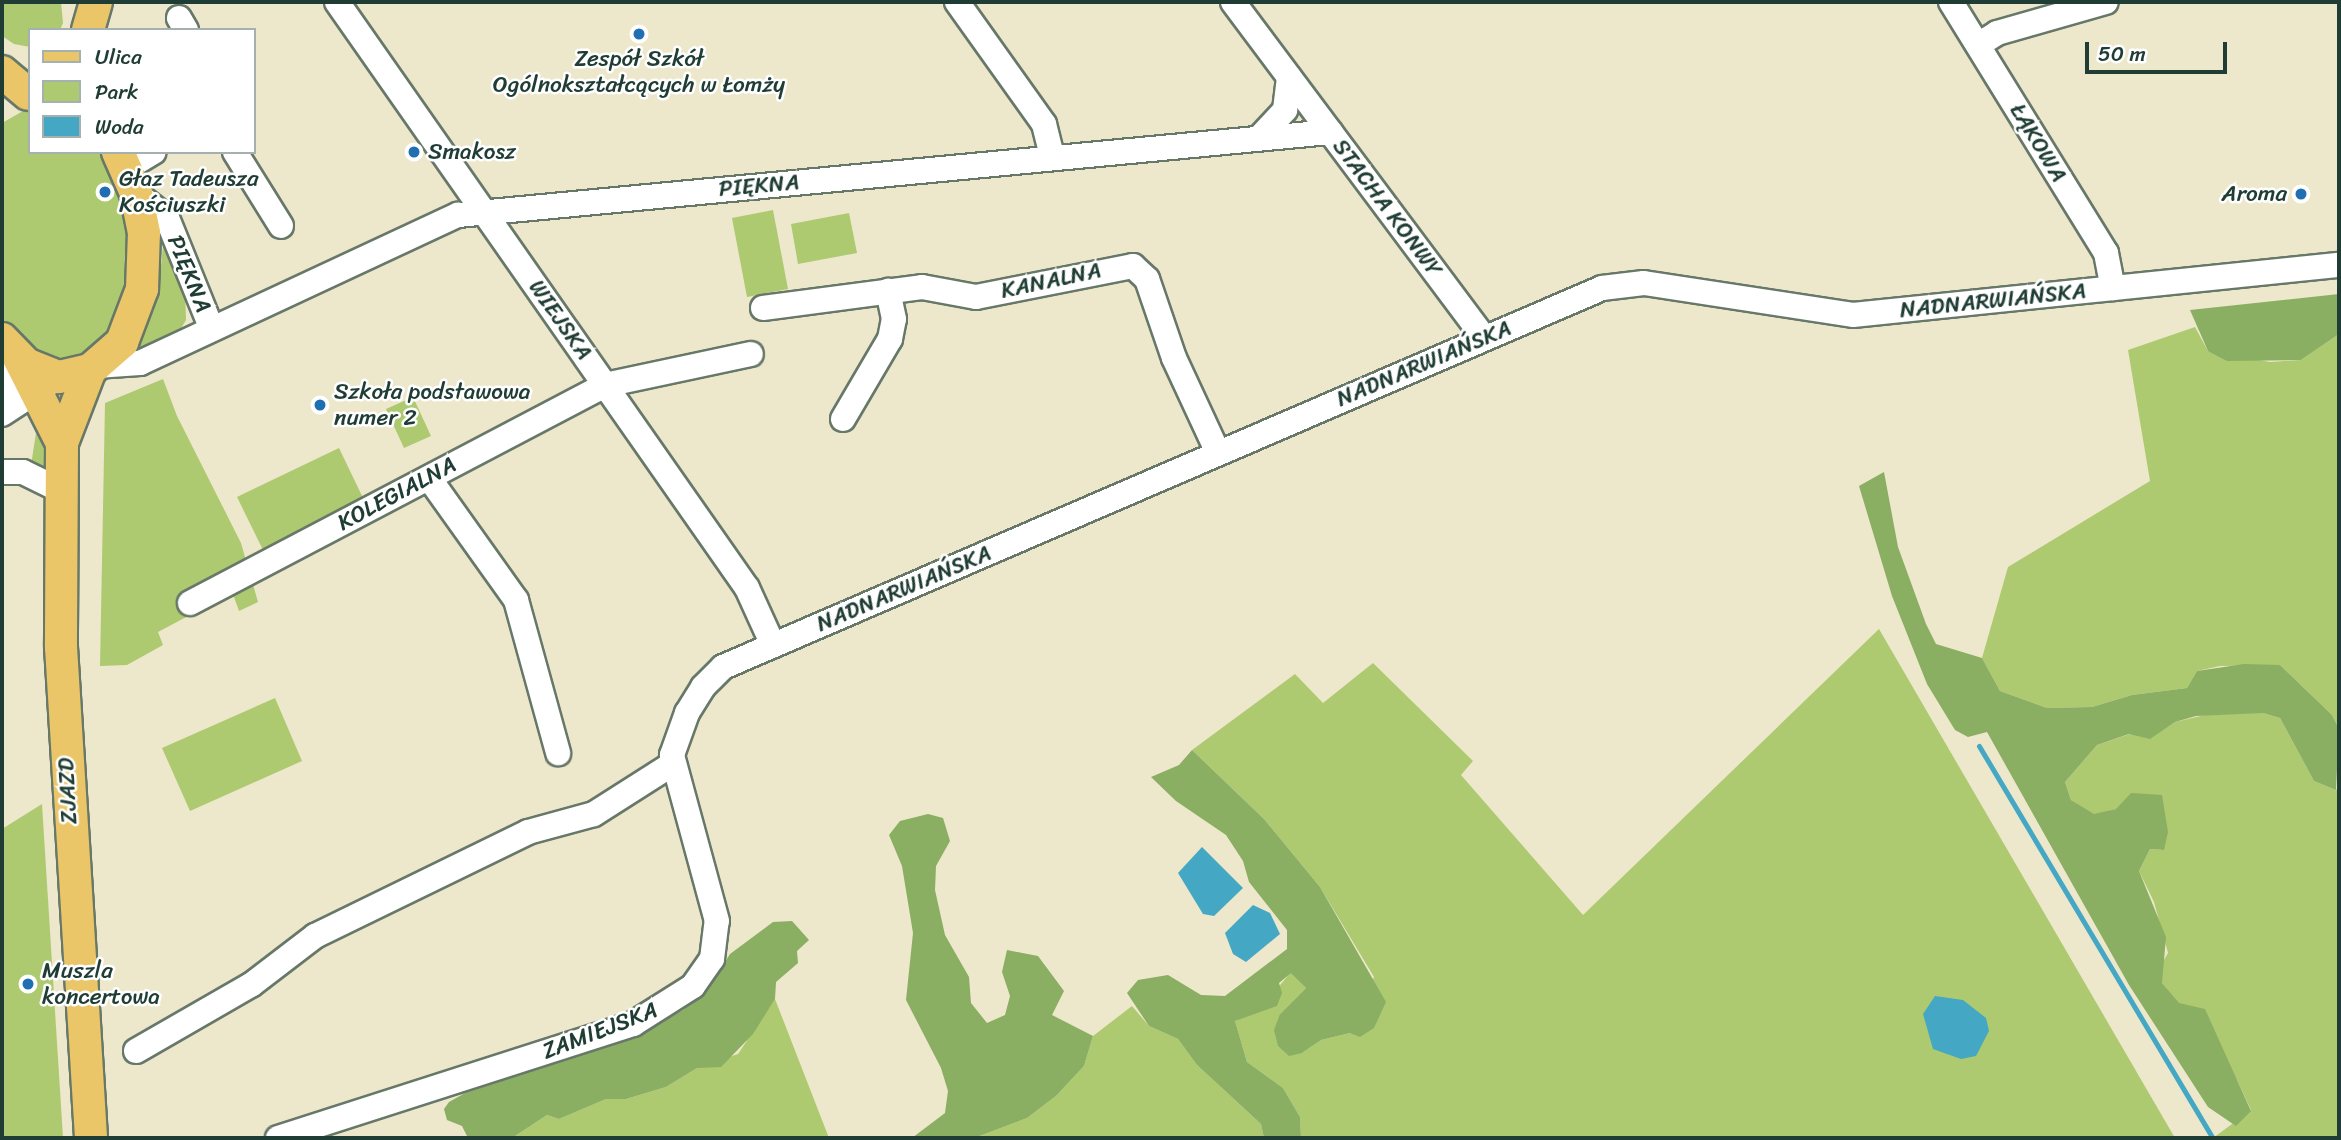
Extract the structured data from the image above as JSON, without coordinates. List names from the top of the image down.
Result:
{
  "streets": {
    "main road": ["ZJAZD"],
    "street": [
      "ŁĄKOWA",
      "PIĘKNA",
      "STACHA KONWY",
      "KANALNA",
      "NADNARWIAŃSKA",
      "WIEJSKA",
      "KOLEGIALNA",
      "ZAMIEJSKA"
    ]
  },
  "crossings": [
    ["ŁĄKOWA", "NADNARWIAŃSKA"],
    ["PIĘKNA", "STACHA KONWY"],
    ["PIĘKNA", "WIEJSKA"],
    ["PIĘKNA", "ZJAZD"],
    ["STACHA KONWY", "NADNARWIAŃSKA"],
    ["KANALNA", "NADNARWIAŃSKA"],
    ["NADNARWIAŃSKA", "WIEJSKA"],
    ["NADNARWIAŃSKA", "ZAMIEJSKA"],
    ["WIEJSKA", "KOLEGIALNA"],
    ["WIEJSKA", "ZAMIEJSKA"]
  ],
  "places": [
    "Zespół Szkół Ogólnokształcących w Łomży",
    "Smakosz",
    "Głaz Tadeusza Kościuszki",
    "Aroma",
    "Szkoła podstawowa numer 2",
    "Muszla koncertowa"
  ],
  "legend": ["Ulica", "Park", "Woda"],
  "scale_bar": "50 m"
}
